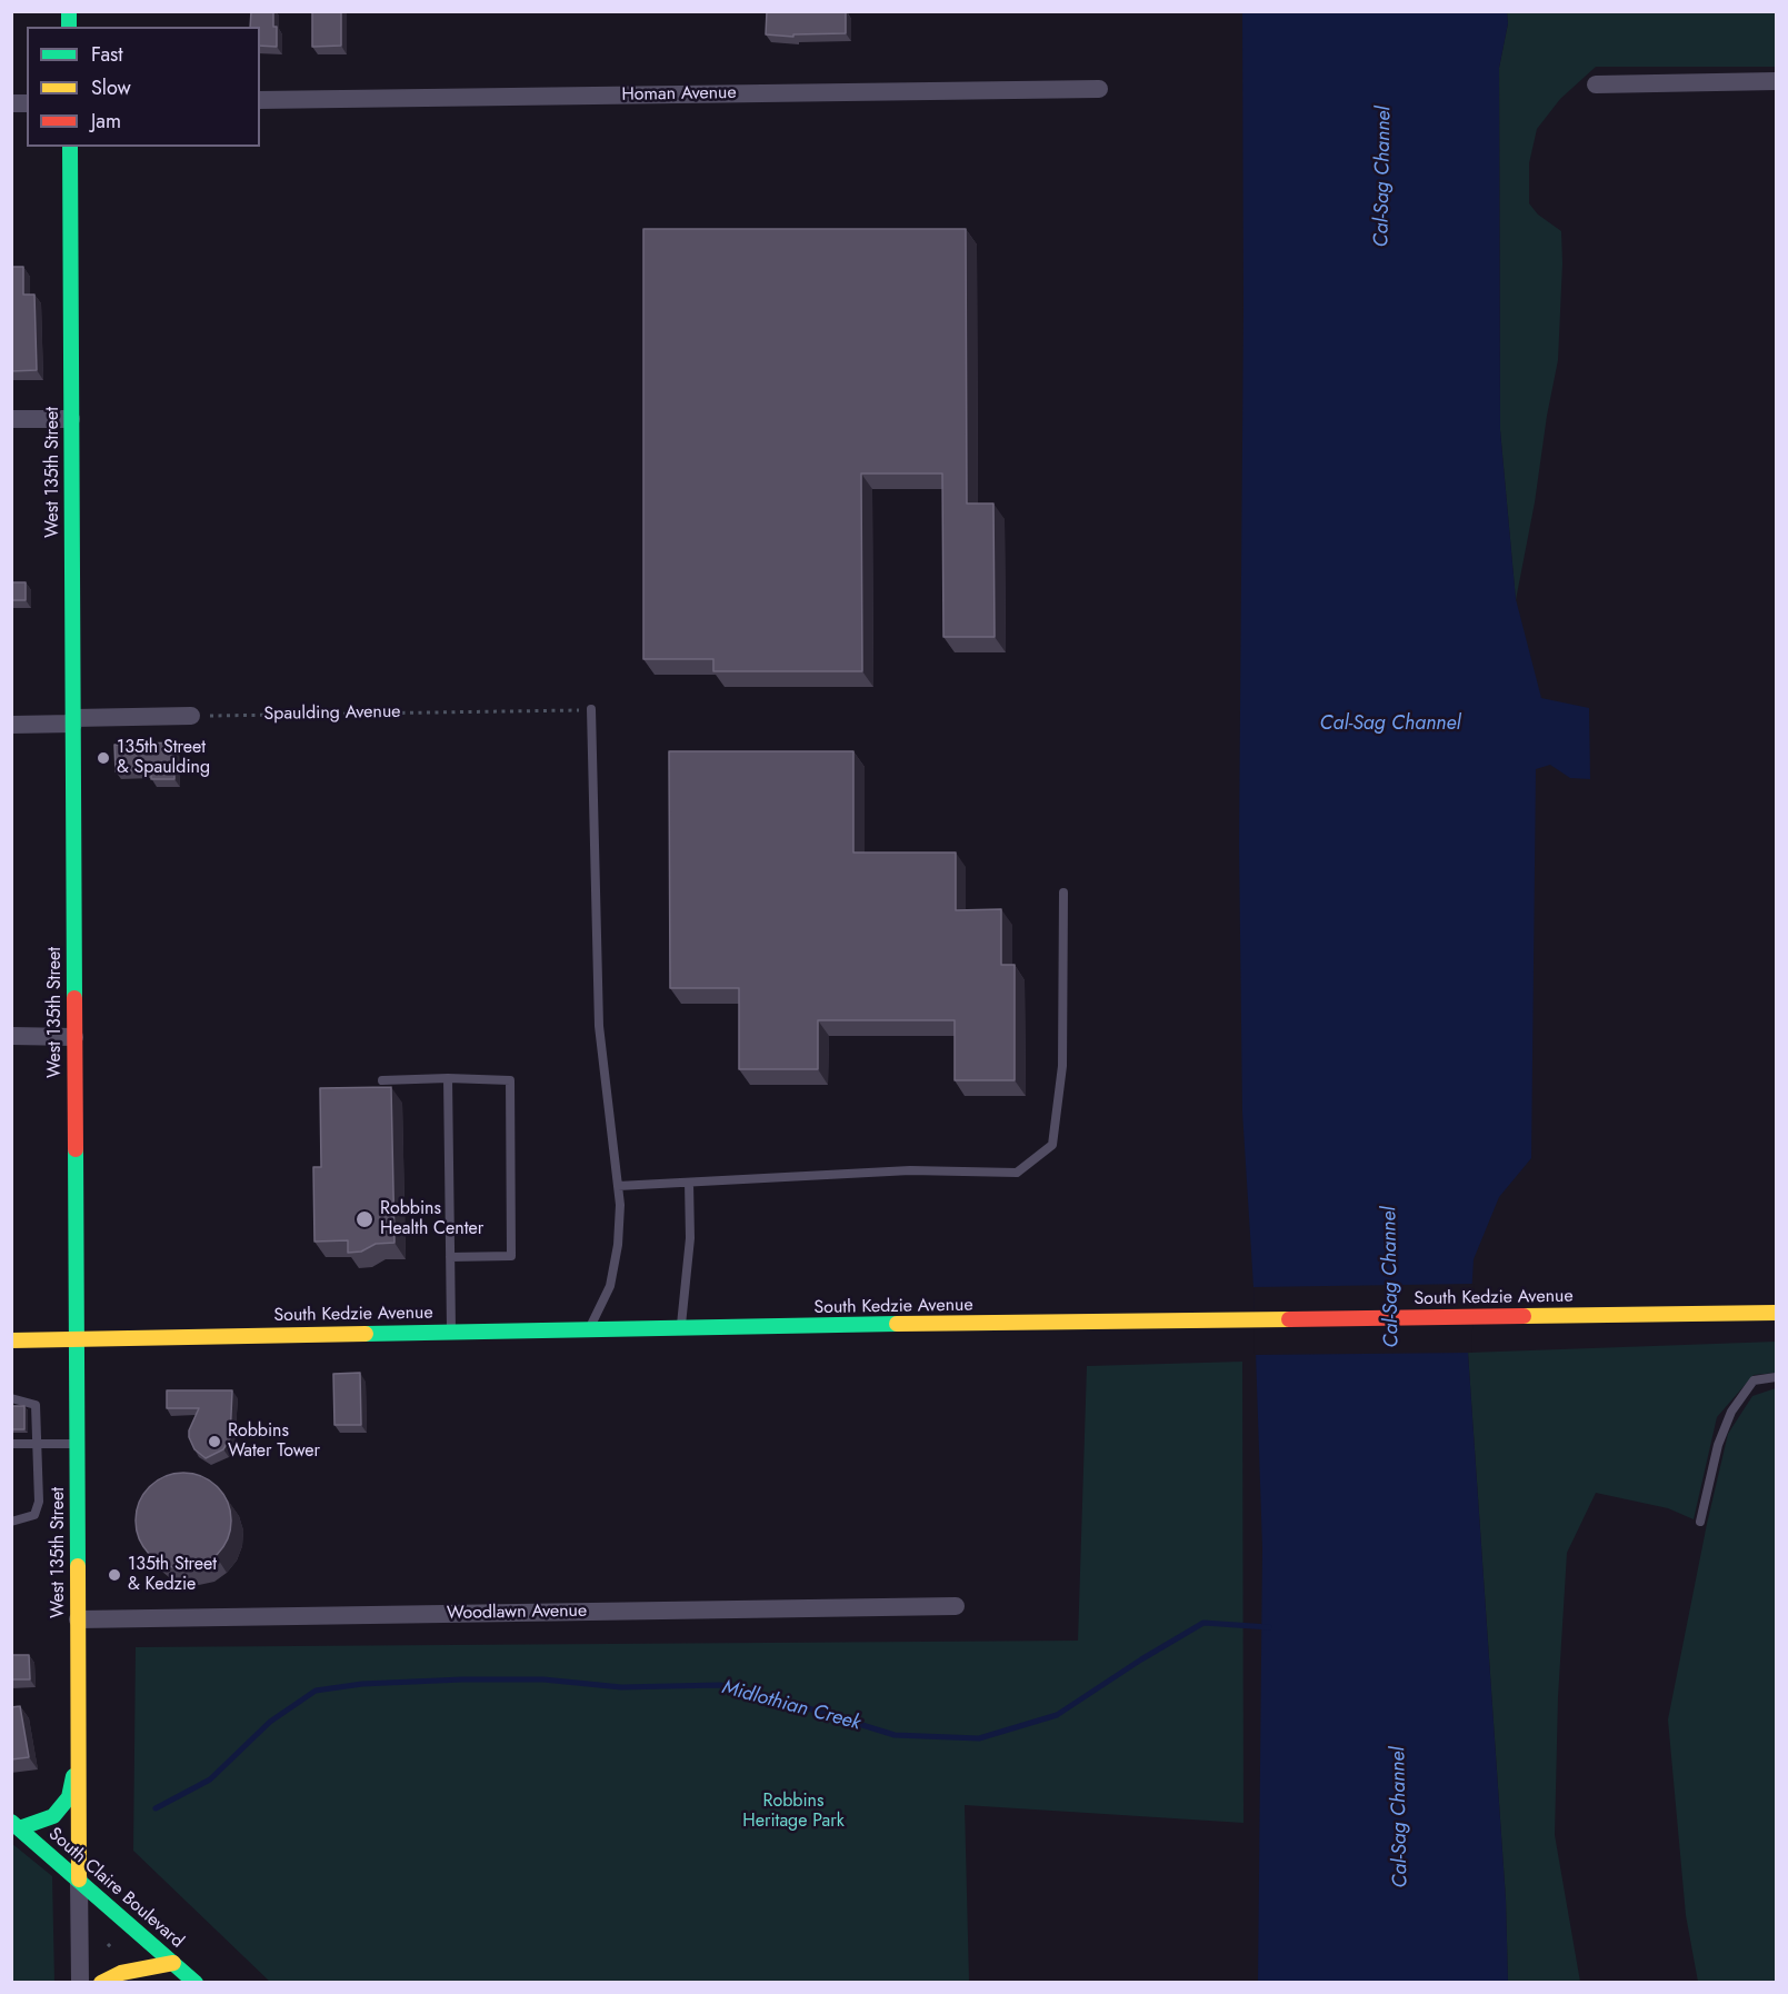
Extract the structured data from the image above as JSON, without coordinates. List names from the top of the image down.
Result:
{
  "streets": {
    "street": [
      "Homan Avenue",
      "West 135th Street",
      "South Kedzie Avenue",
      "Woodlawn Avenue",
      "South Claire Boulevard"
    ],
    "path": ["Spaulding Avenue"]
  },
  "crossings": [
    ["West 135th Street", "South Kedzie Avenue"],
    ["West 135th Street", "Woodlawn Avenue"],
    ["West 135th Street", "South Claire Boulevard"]
  ],
  "water": ["Cal-Sag Channel", "Midlothian Creek"],
  "parks": ["Robbins Heritage Park"],
  "places": [
    "135th Street & Spaulding",
    "Robbins Health Center",
    "Robbins Water Tower",
    "135th Street & Kedzie"
  ],
  "legend": ["Fast", "Slow", "Jam"]
}
